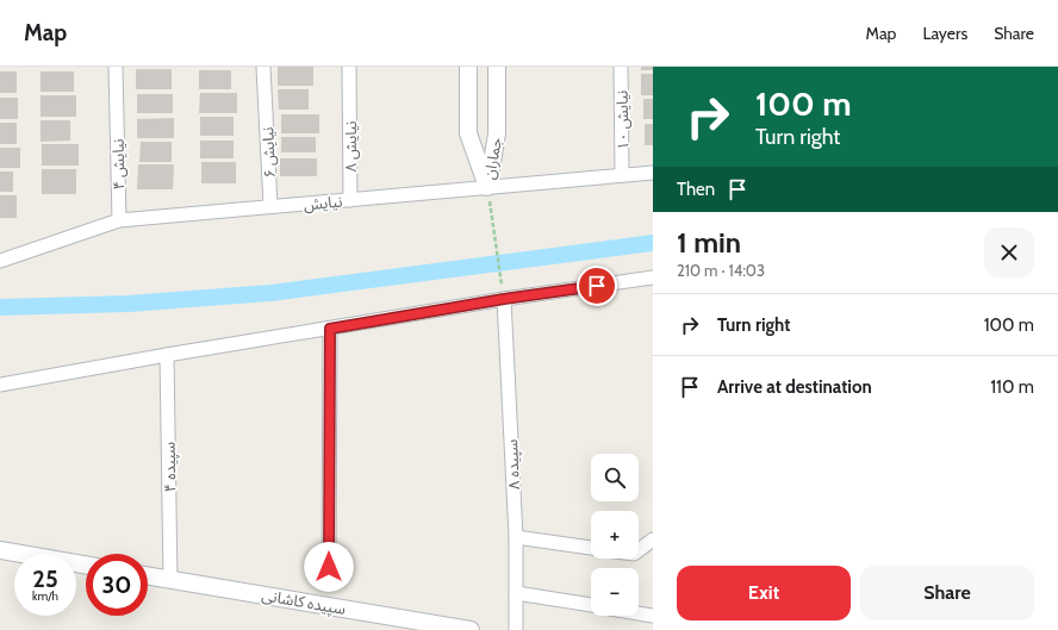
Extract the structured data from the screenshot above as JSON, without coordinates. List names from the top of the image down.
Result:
{
  "streets": {
    "street": [
      "نیایش ۱۰",
      "نیایش ۸",
      "نیایش ۶",
      "جماران",
      "نیایش ۴",
      "نیایش",
      "سپیده ۸",
      "سپیده ۴",
      "سپیده کاشانی"
    ]
  },
  "crossings": [
    ["نیایش ۱۰", "نیایش"],
    ["نیایش ۸", "نیایش"],
    ["نیایش ۶", "نیایش"],
    ["جماران", "نیایش"],
    ["نیایش ۴", "نیایش"],
    ["سپیده ۴", "سپیده کاشانی"]
  ],
  "page": {
    "header": "Map",
    "nav": ["Map", "Layers", "Share"],
    "turn": ["100 m", "Turn right"],
    "then": "Then",
    "heading": ["1 min", "210 m · 14:03"],
    "list": [
      {
        "name": "Turn right",
        "value": "100 m"
      },
      {
        "name": "Arrive at destination",
        "value": "110 m"
      }
    ],
    "map_buttons": ["+", "−"],
    "speed": "25 km/h",
    "limit": "30",
    "buttons": ["Exit", "Share"]
  }
}
